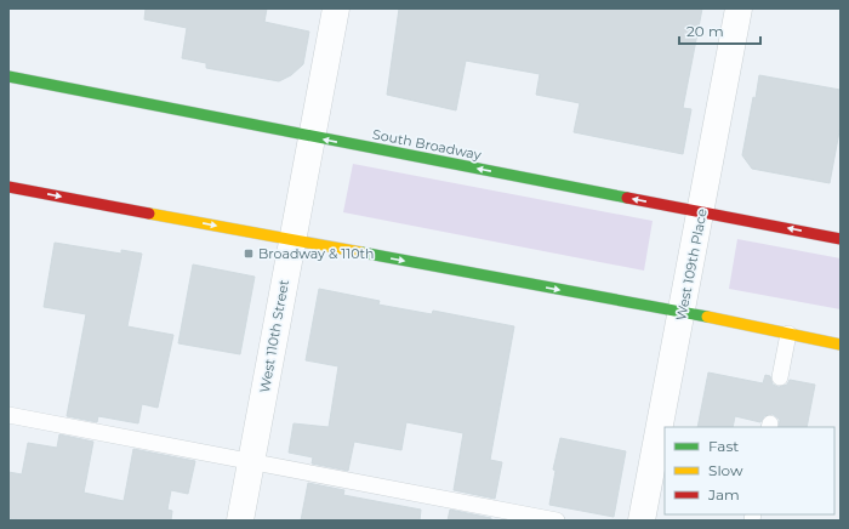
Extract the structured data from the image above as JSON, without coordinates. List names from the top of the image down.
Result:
{
  "streets": {
    "main road": ["South Broadway"],
    "street": ["West 109th Place", "West 110th Street"]
  },
  "crossings": [
    ["South Broadway", "West 109th Place"],
    ["South Broadway", "West 110th Street"]
  ],
  "one_way": ["South Broadway"],
  "places": {
    "transit": ["Broadway & 110th"]
  },
  "legend": ["Fast", "Slow", "Jam"],
  "scale_bar": "20 m"
}
